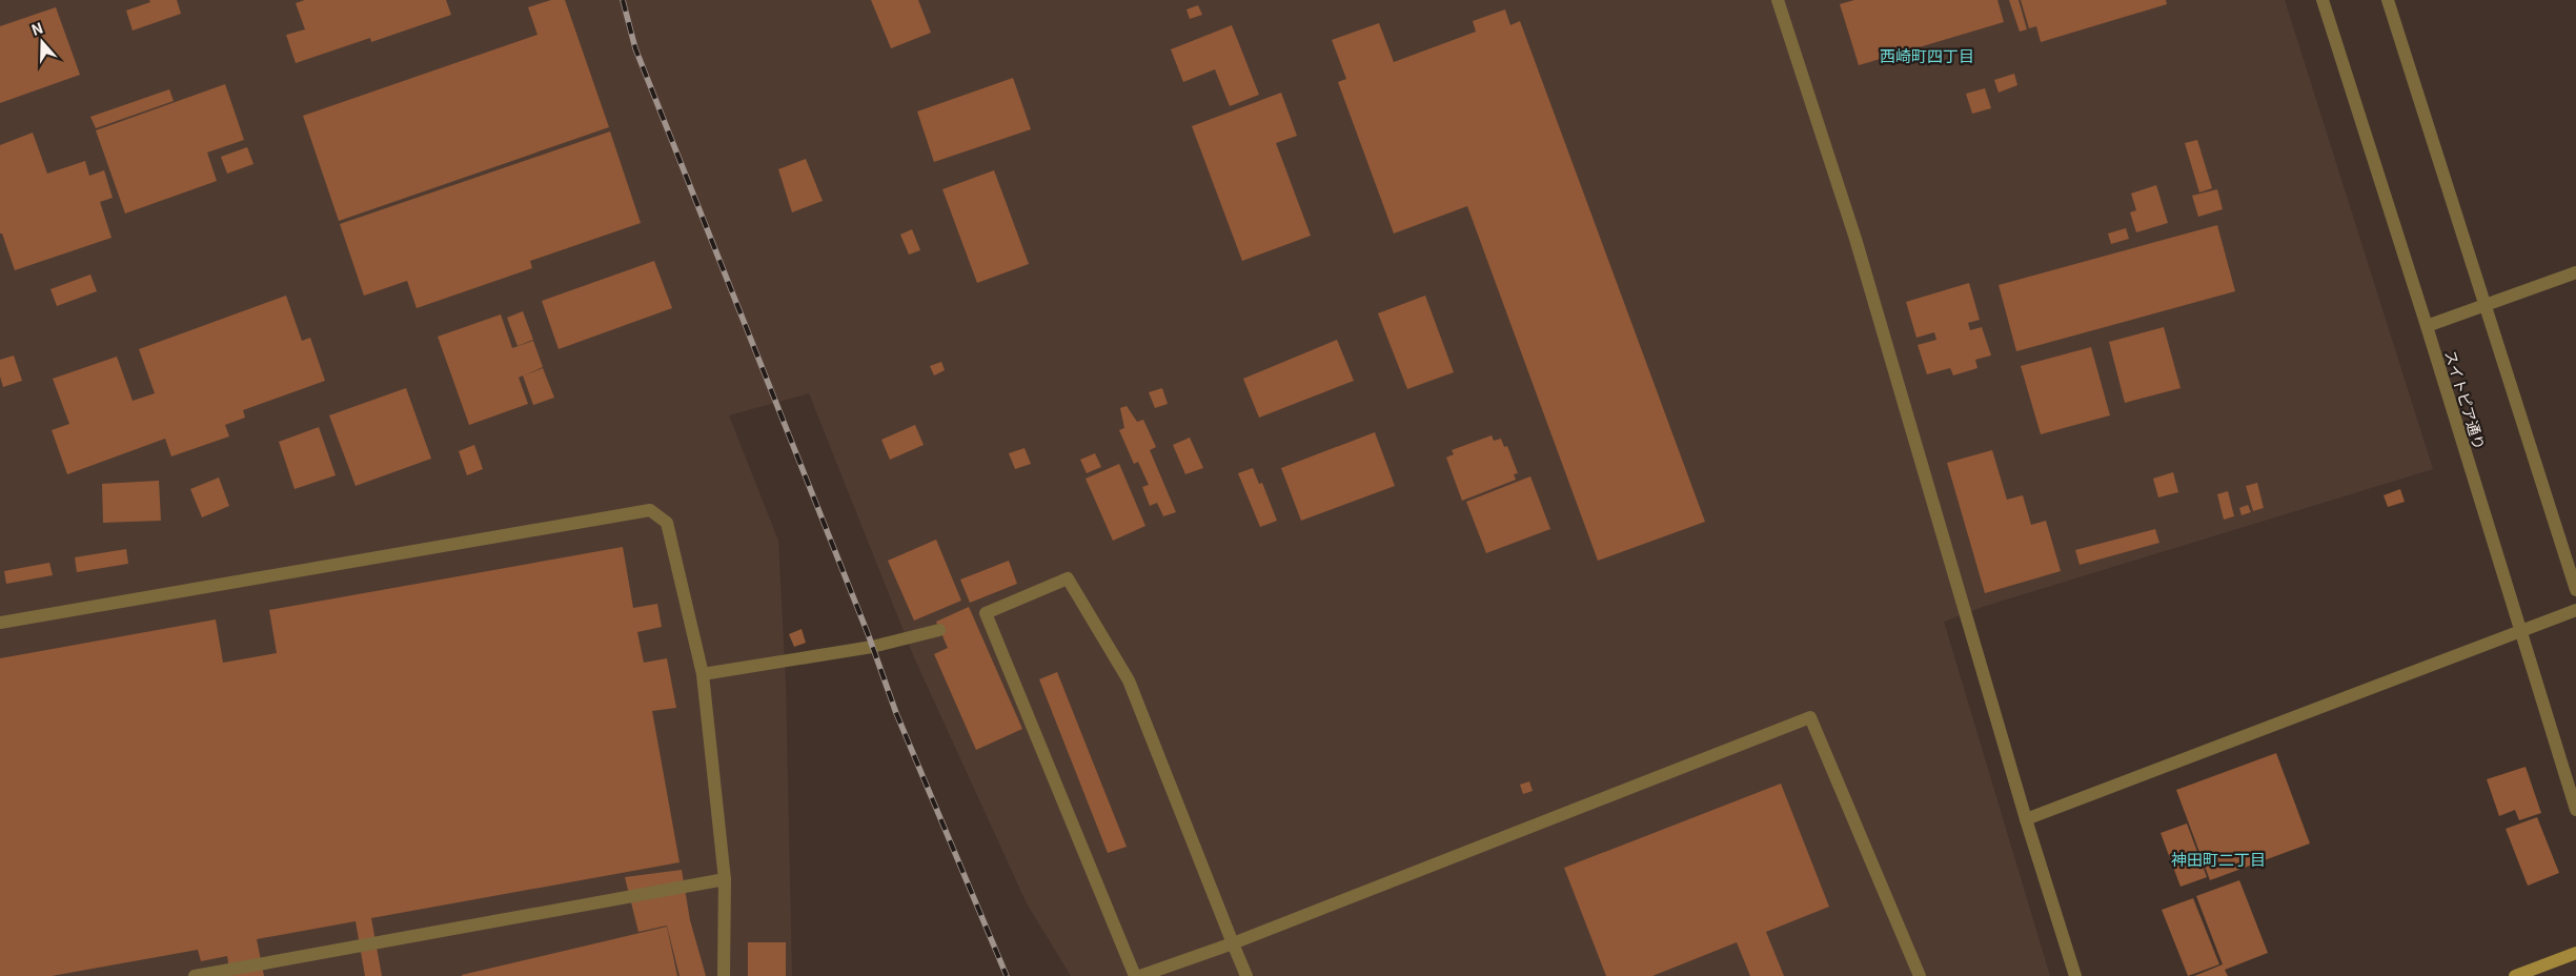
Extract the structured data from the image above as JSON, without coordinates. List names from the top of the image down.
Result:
{
  "streets": {
    "street": ["スイトピア通り"]
  },
  "districts": ["西崎町四丁目", "神田町二丁目"],
  "north": "top"
}
